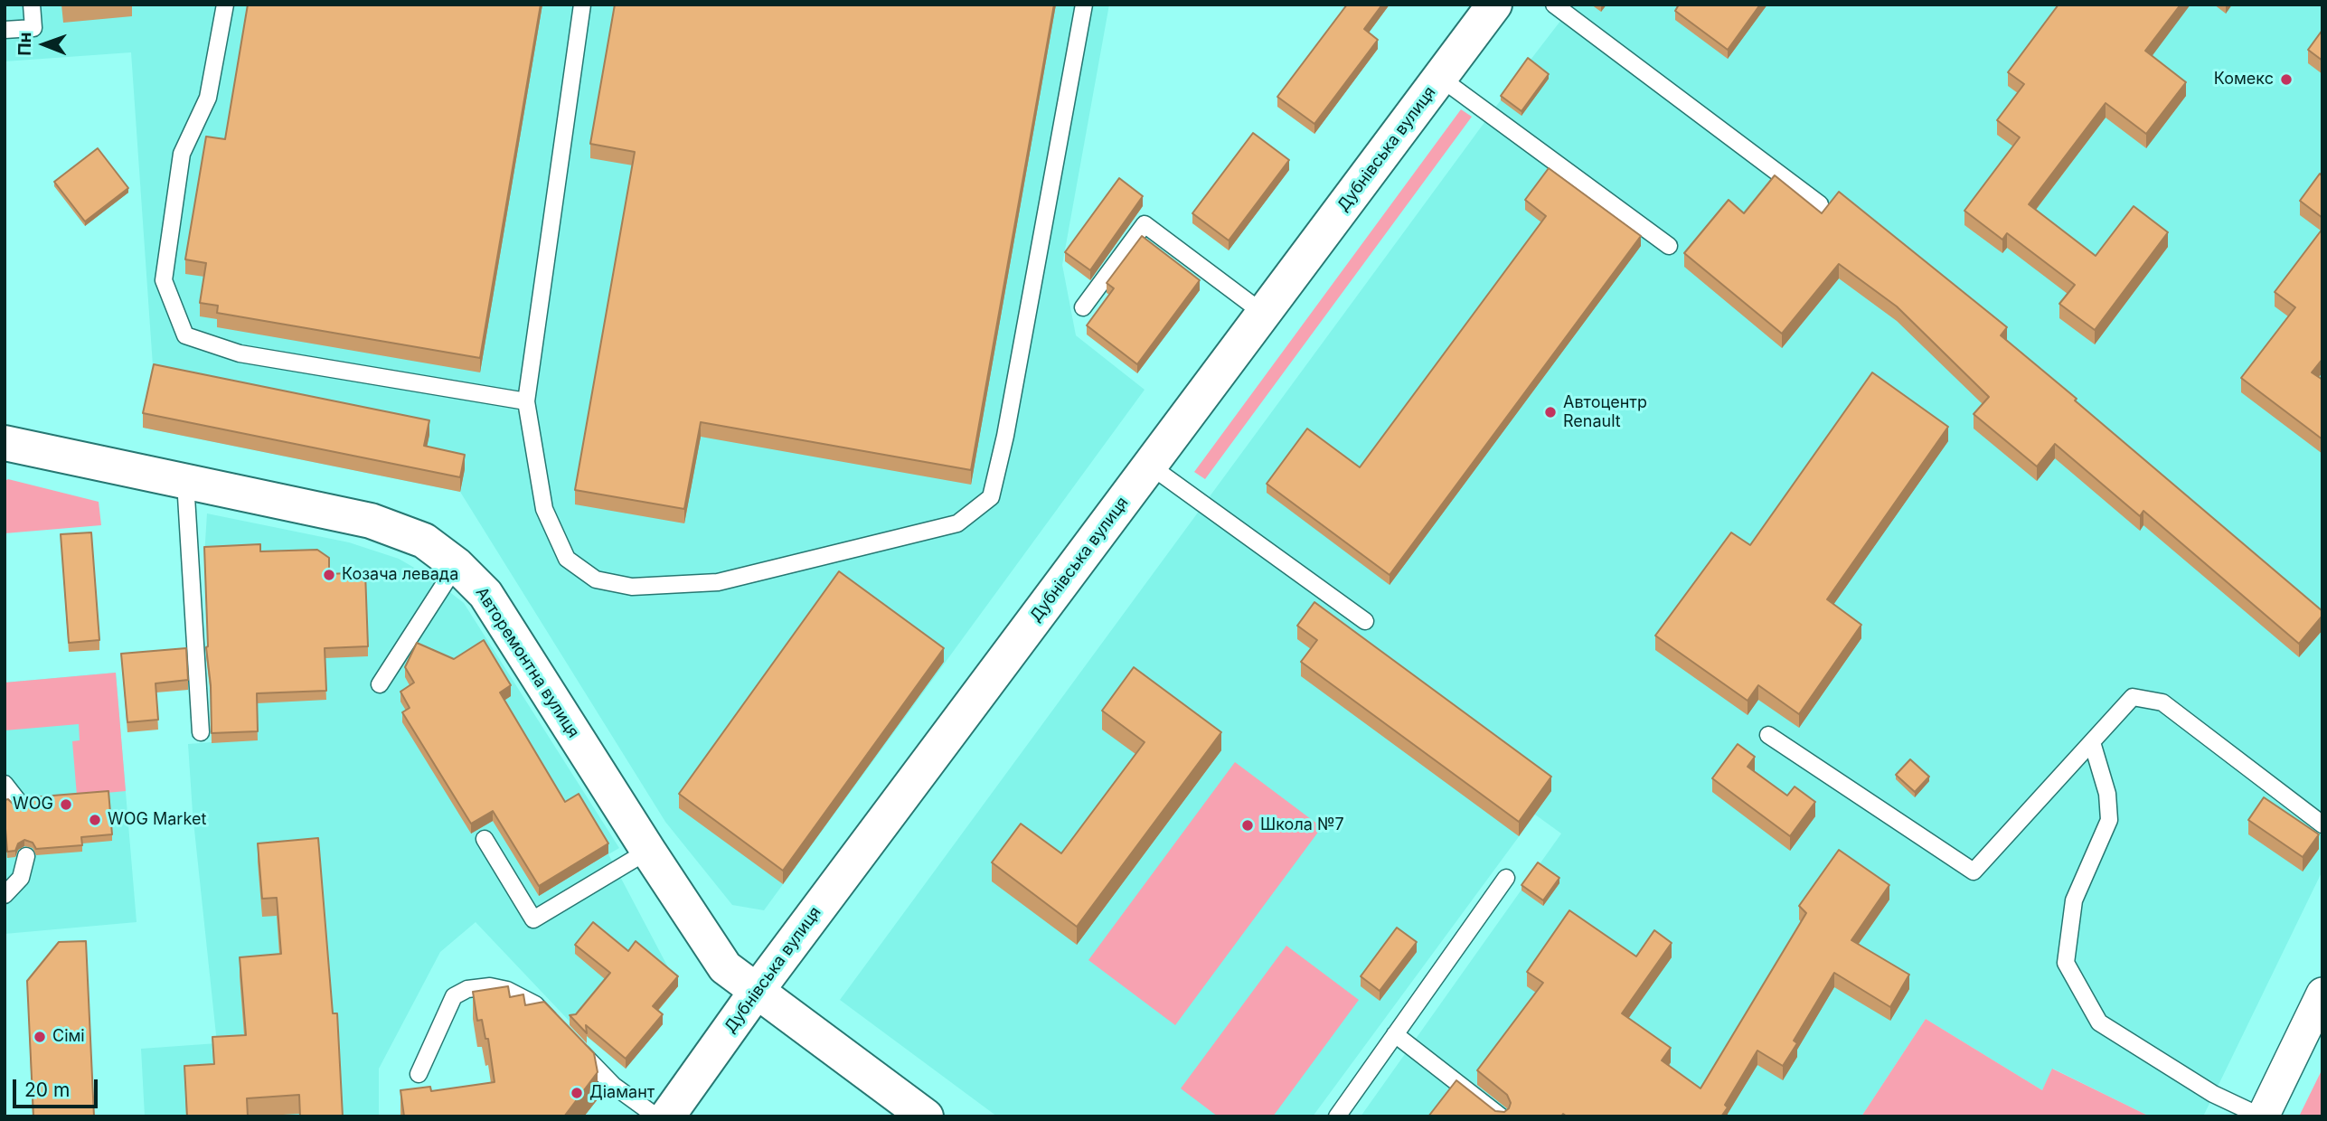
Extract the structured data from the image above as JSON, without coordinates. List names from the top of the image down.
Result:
{
  "streets": {
    "main road": ["Дубнівська вулиця", "Авторемонтна вулиця"]
  },
  "crossings": [
    ["Дубнівська вулиця", "Авторемонтна вулиця"]
  ],
  "places": [
    "Комекс",
    "Автоцентр Renault",
    "Козача левада",
    "WOG",
    "WOG Market",
    "Школа №7",
    "Сімі",
    "Діамант"
  ],
  "scale_bar": "20 m",
  "north": "left"
}
